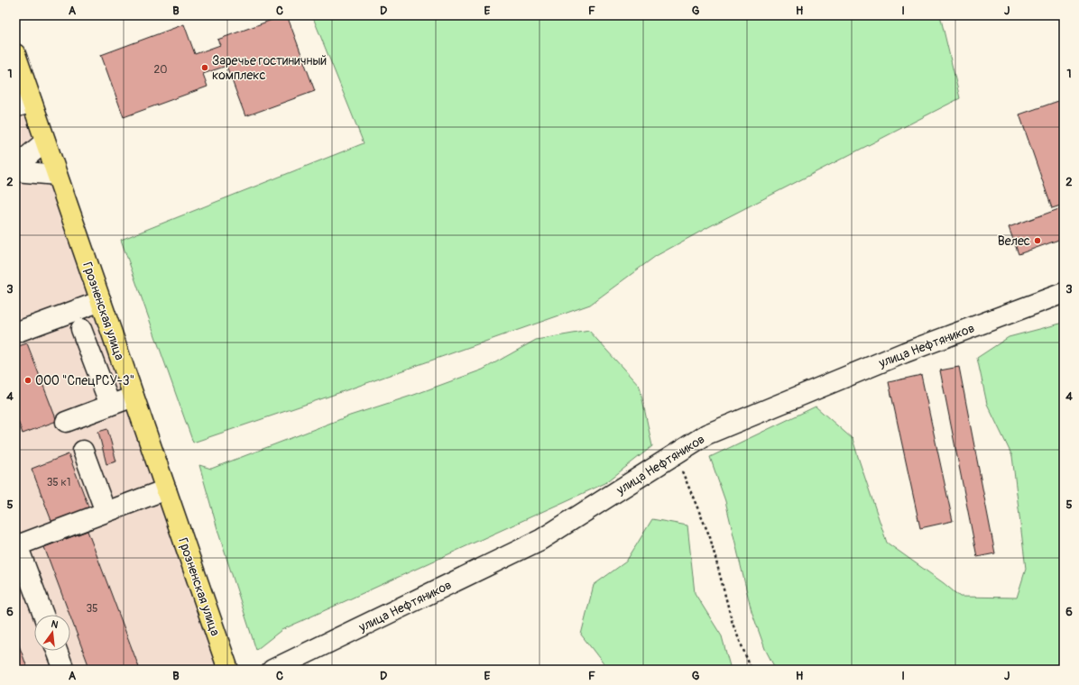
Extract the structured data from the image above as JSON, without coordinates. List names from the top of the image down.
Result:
{
  "streets": {
    "main road": ["Грозненская улица"],
    "street": ["улица Нефтяников"]
  },
  "places": ["Заречье гостиничный комплекс", "Велес", "ООО \"СпецРСУ-3\""],
  "house_numbers": ["20", "35 к1", "35"],
  "north": "top",
  "grid": {
    "columns": [
      "A",
      "B",
      "C",
      "D",
      "E",
      "F",
      "G",
      "H",
      "I",
      "J"
    ],
    "rows": [
      "1",
      "2",
      "3",
      "4",
      "5",
      "6"
    ]
  }
}
